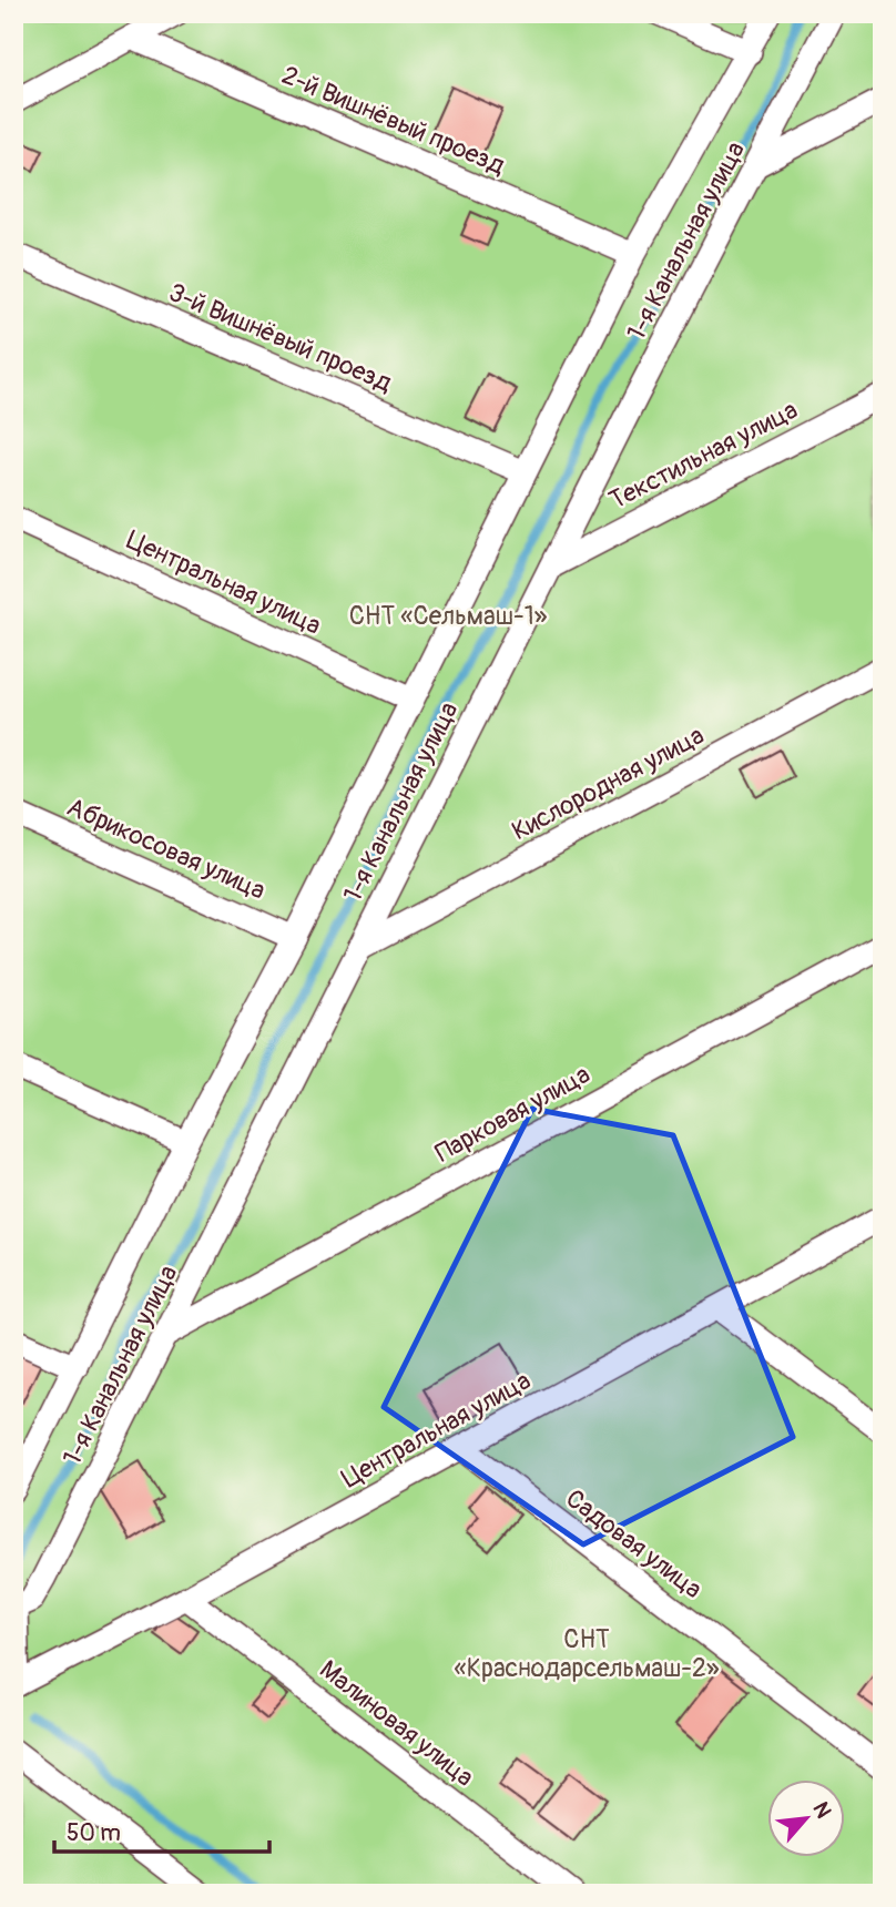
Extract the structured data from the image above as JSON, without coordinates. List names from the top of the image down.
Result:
{
  "streets": {
    "street": [
      "2-й Вишнёвый проезд",
      "1-я Канальная улица",
      "3-й Вишнёвый проезд",
      "Текстильная улица",
      "Центральная улица",
      "Кислородная улица",
      "Абрикосовая улица",
      "Парковая улица",
      "Садовая улица",
      "Малиновая улица"
    ]
  },
  "crossings": [
    ["1-я Канальная улица", "Текстильная улица"],
    ["1-я Канальная улица", "Кислородная улица"],
    ["1-я Канальная улица", "Парковая улица"],
    ["Центральная улица", "Садовая улица"],
    ["Центральная улица", "Малиновая улица"]
  ],
  "parks": ["СНТ «Сельмаш-1»", "СНТ «Краснодарсельмаш-2»"],
  "scale_bar": "50 m",
  "north": "top right"
}
